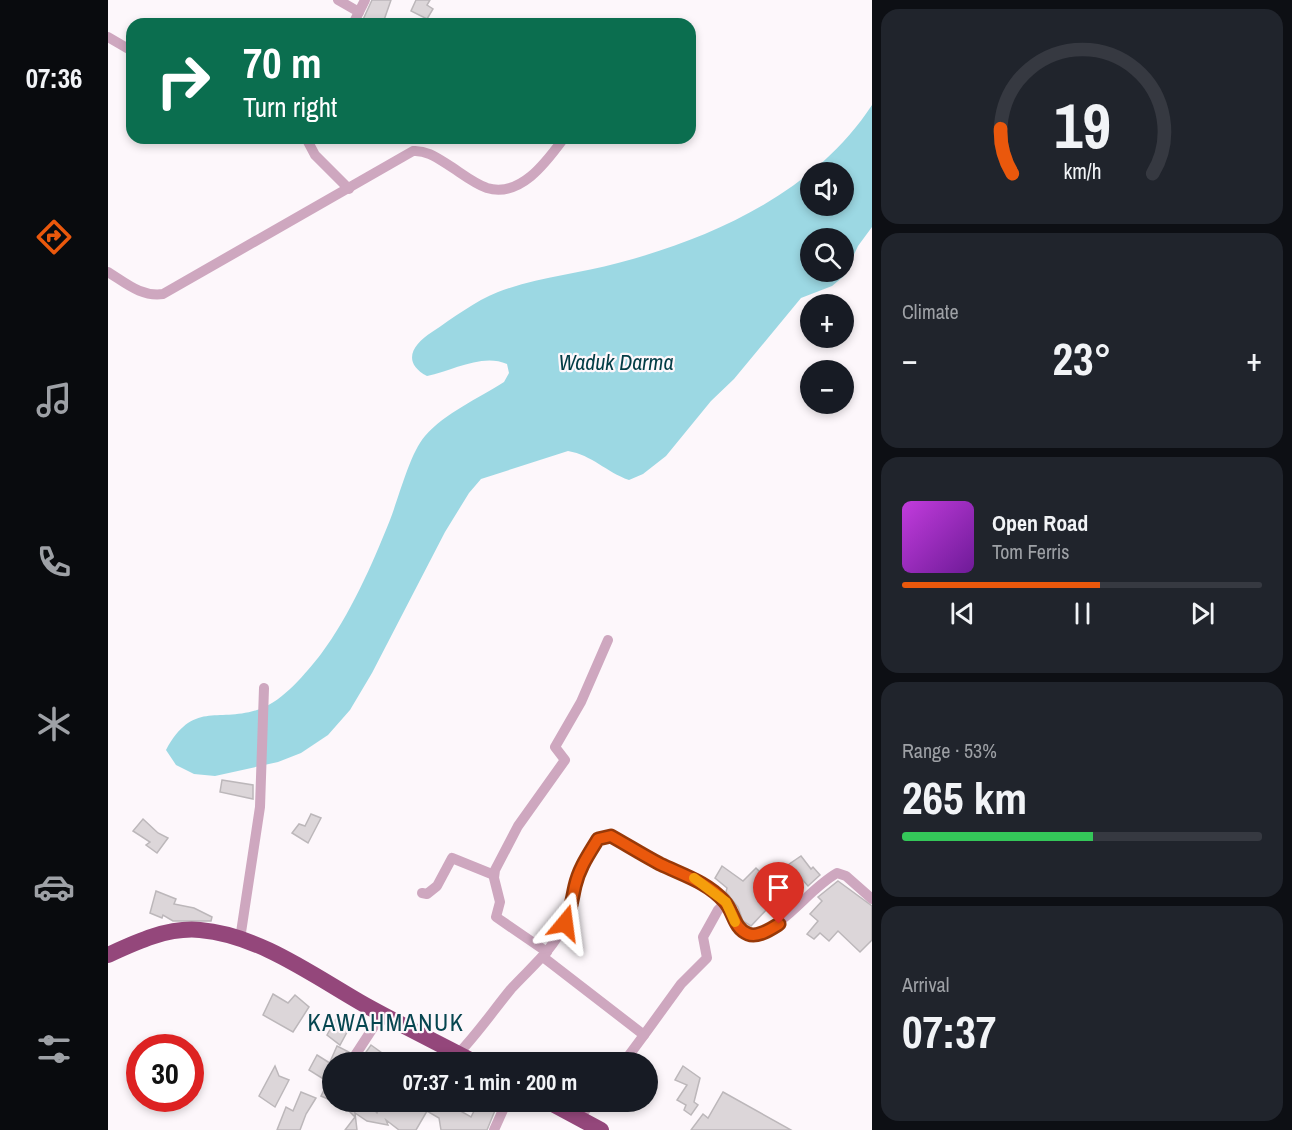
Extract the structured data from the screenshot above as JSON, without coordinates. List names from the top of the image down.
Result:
{
  "districts": ["KAWAHMANUK"],
  "water": ["Waduk Darma"],
  "page": {
    "tabs": "07:36",
    "turn": ["70 m", "Turn right"],
    "map_buttons": ["+", "−"],
    "tile": [
      "Climate",
      ["Range · 53%", "265 km"],
      ["Arrival", "07:37"]
    ],
    "heat": ["−", "23°", "+"],
    "song": ["Open Road", "Tom Ferris"],
    "limit": "30",
    "trip": "07:37 · 1 min · 200 m",
    "gauge": ["19", "km/h"]
  }
}
